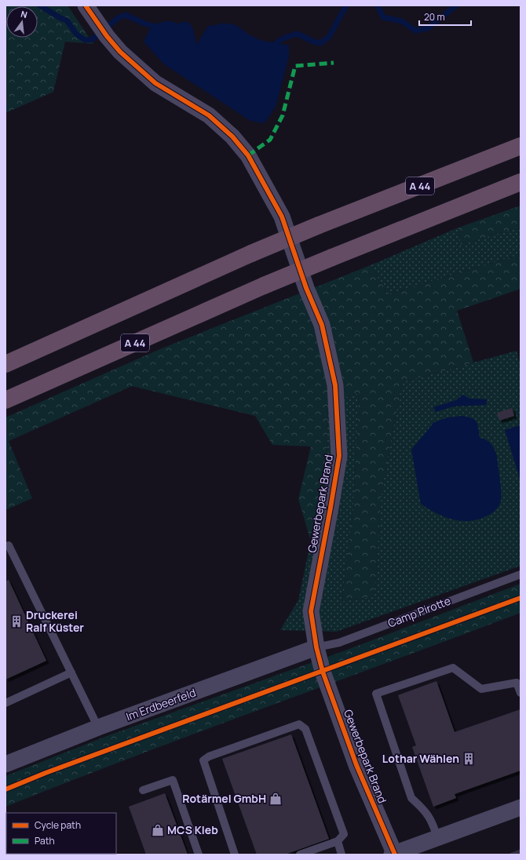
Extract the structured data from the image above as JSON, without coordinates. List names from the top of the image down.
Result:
{
  "streets": {
    "highway": ["A 44"],
    "street": ["Gewerbepark Brand", "Im Erdbeerfeld"],
    "lane": ["Camp Pirotte"]
  },
  "crossings": [
    ["Gewerbepark Brand", "Camp Pirotte"],
    ["Gewerbepark Brand", "Im Erdbeerfeld"],
    ["Camp Pirotte", "Im Erdbeerfeld"]
  ],
  "places": {
    "building": ["Druckerei Ralf Küster", "Lothar Wählen"],
    "shop": ["Rotärmel GmbH", "MCS Kleb"]
  },
  "legend": ["Cycle path", "Path"],
  "scale_bar": "20 m",
  "north": "top"
}
